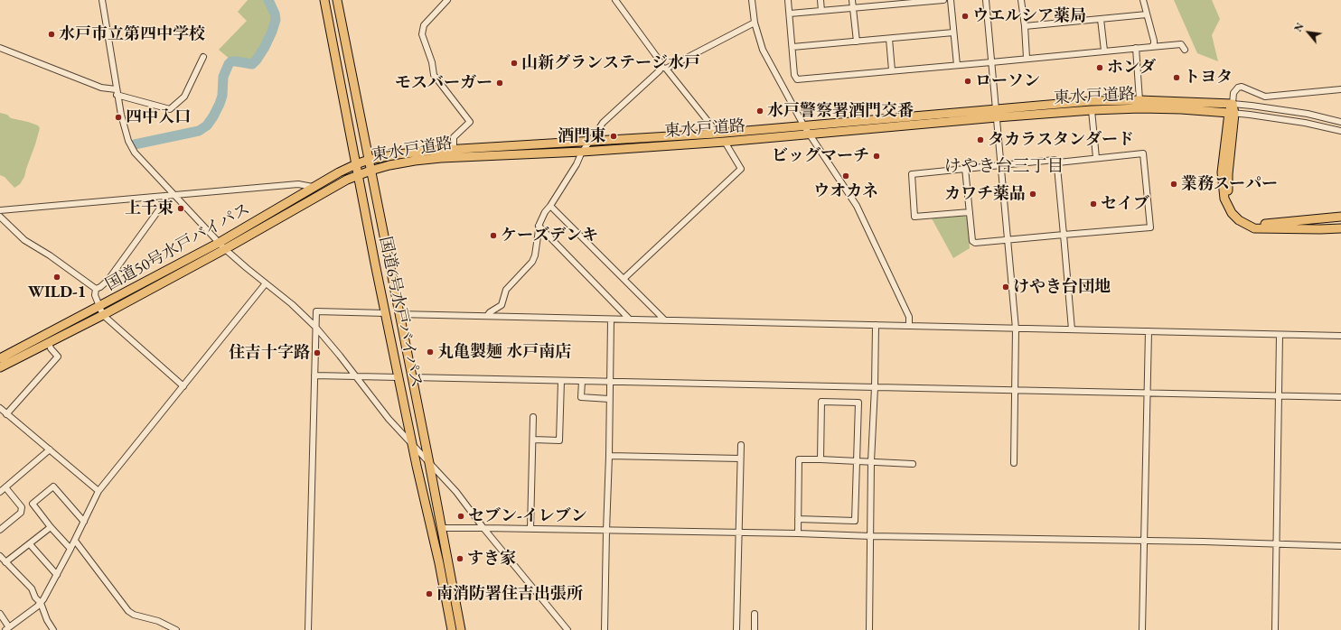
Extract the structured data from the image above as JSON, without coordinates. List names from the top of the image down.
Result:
{
  "streets": {
    "highway": ["東水戸道路", "国道50号水戸バイパス", "国道6号水戸バイパス"]
  },
  "crossings": [
    ["東水戸道路", "国道50号水戸バイパス"],
    ["東水戸道路", "国道6号水戸バイパス"],
    ["国道50号水戸バイパス", "国道6号水戸バイパス"]
  ],
  "districts": ["けやき台三丁目"],
  "places": [
    "ウエルシア薬局",
    "水戸市立第四中学校",
    "山新グランステージ水戸",
    "ホンダ",
    "トヨタ",
    "ローソン",
    "モスバーガー",
    "水戸警察署酒門交番",
    "四中入口",
    "酒門東",
    "タカラスタンダード",
    "ビッグマーチ",
    "ウオカネ",
    "業務スーパー",
    "カワチ薬品",
    "セイブ",
    "上千束",
    "ケーズデンキ",
    "WILD-1",
    "けやき台団地",
    "丸亀製麺 水戸南店",
    "住吉十字路",
    "セブン-イレブン",
    "すき家",
    "南消防署住吉出張所"
  ],
  "north": "top left"
}
